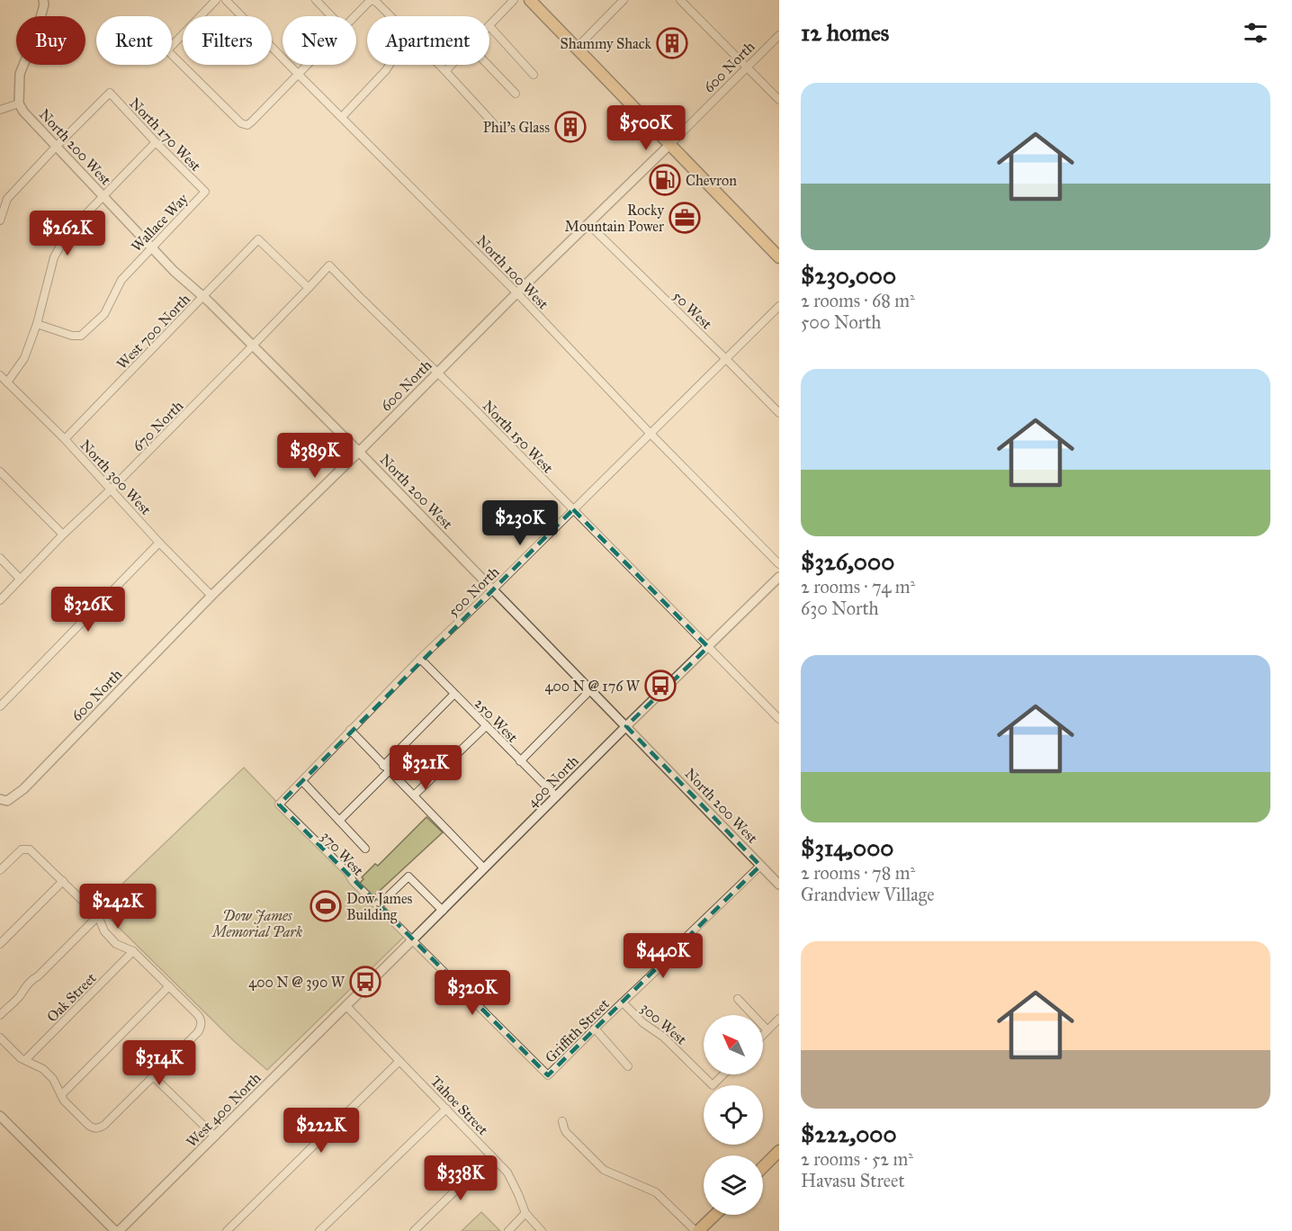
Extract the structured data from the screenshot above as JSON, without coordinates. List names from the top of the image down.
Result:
{
  "streets": {
    "street": [
      "600 North",
      "North 170 West",
      "North 200 West",
      "Wallace Way",
      "North 100 West",
      "50 West",
      "West 700 North",
      "670 North",
      "North 150 West",
      "North 300 West",
      "500 North",
      "250 West",
      "400 North",
      "370 West",
      "Oak Street",
      "300 West",
      "Griffith Street",
      "Tahoe Street",
      "West 400 North"
    ]
  },
  "crossings": [
    ["600 North", "North 200 West"],
    ["600 North", "North 100 West"],
    ["600 North", "50 West"],
    ["600 North", "North 150 West"],
    ["600 North", "North 300 West"],
    ["North 170 West", "North 200 West"],
    ["North 170 West", "Wallace Way"],
    ["North 200 West", "Wallace Way"],
    ["North 200 West", "West 700 North"],
    ["North 200 West", "670 North"],
    ["North 200 West", "500 North"],
    ["North 200 West", "400 North"],
    ["North 200 West", "Griffith Street"],
    ["North 100 West", "500 North"],
    ["50 West", "500 North"],
    ["West 700 North", "670 North"],
    ["West 700 North", "North 300 West"],
    ["670 North", "North 150 West"],
    ["670 North", "North 300 West"],
    ["North 150 West", "500 North"],
    ["North 150 West", "400 North"],
    ["500 North", "250 West"],
    ["500 North", "370 West"],
    ["250 West", "400 North"],
    ["400 North", "370 West"],
    ["400 North", "Tahoe Street"],
    ["400 North", "West 400 North"],
    ["370 West", "Griffith Street"],
    ["300 West", "Griffith Street"],
    ["Tahoe Street", "West 400 North"]
  ],
  "parks": ["Dow James Memorial Park"],
  "places": {
    "building": ["Shammy Shack", "Phil's Glass"],
    "fuel station": ["Chevron"],
    "office": ["Rocky Mountain Power"],
    "bus stop": ["400 N @ 176 W", "400 N @ 390 W"],
    "sports": ["Dow James Building"]
  },
  "north": "top left",
  "page": {
    "heading": "12 homes",
    "chip": [
      "Buy",
      "Rent",
      "Filters",
      "New",
      "Apartment"
    ],
    "list": [
      {
        "name": "$230,000",
        "note": "2 rooms · 68 m² · 500 North"
      },
      {
        "name": "$326,000",
        "note": "2 rooms · 74 m² · 630 North"
      },
      {
        "name": "$314,000",
        "note": "2 rooms · 78 m² · Grandview Village"
      },
      {
        "name": "$222,000",
        "note": "2 rooms · 52 m² · Havasu Street"
      }
    ],
    "price": [
      "$500K",
      "$262K",
      "$389K",
      "$230K",
      "$326K",
      "$321K",
      "$242K",
      "$440K",
      "$320K",
      "$314K",
      "$222K",
      "$338K"
    ]
  }
}
